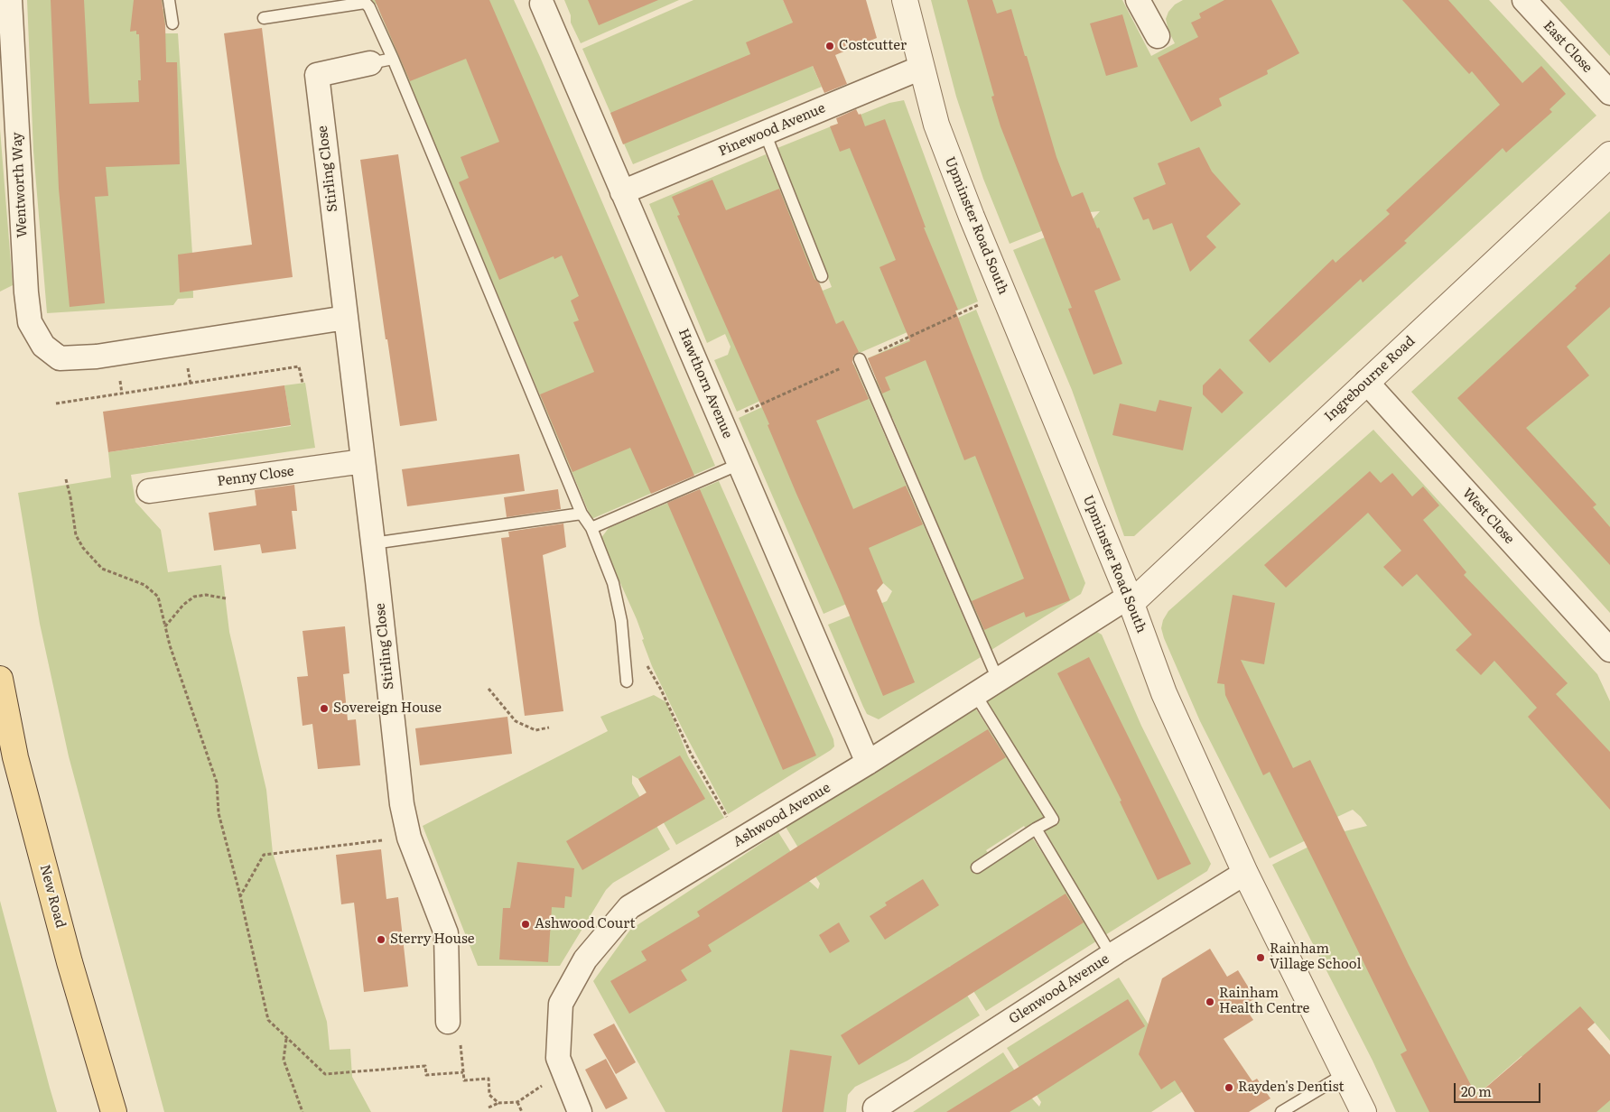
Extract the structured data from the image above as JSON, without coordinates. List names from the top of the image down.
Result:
{
  "streets": {
    "main road": ["New Road"],
    "street": [
      "East Close",
      "Pinewood Avenue",
      "Stirling Close",
      "Wentworth Way",
      "Upminster Road South",
      "Ingrebourne Road",
      "Hawthorn Avenue",
      "Penny Close",
      "West Close",
      "Ashwood Avenue",
      "Glenwood Avenue"
    ]
  },
  "crossings": [
    ["Pinewood Avenue", "Upminster Road South"],
    ["Pinewood Avenue", "Hawthorn Avenue"],
    ["Stirling Close", "Wentworth Way"],
    ["Stirling Close", "Penny Close"],
    ["Upminster Road South", "Ingrebourne Road"],
    ["Upminster Road South", "Ashwood Avenue"],
    ["Upminster Road South", "Glenwood Avenue"],
    ["Ingrebourne Road", "West Close"],
    ["Ingrebourne Road", "Ashwood Avenue"],
    ["Hawthorn Avenue", "Ashwood Avenue"]
  ],
  "places": [
    "Costcutter",
    "Sovereign House",
    "Ashwood Court",
    "Sterry House",
    "Rainham Village School",
    "Rainham Health Centre",
    "Rayden's Dentist"
  ],
  "scale_bar": "20 m"
}
